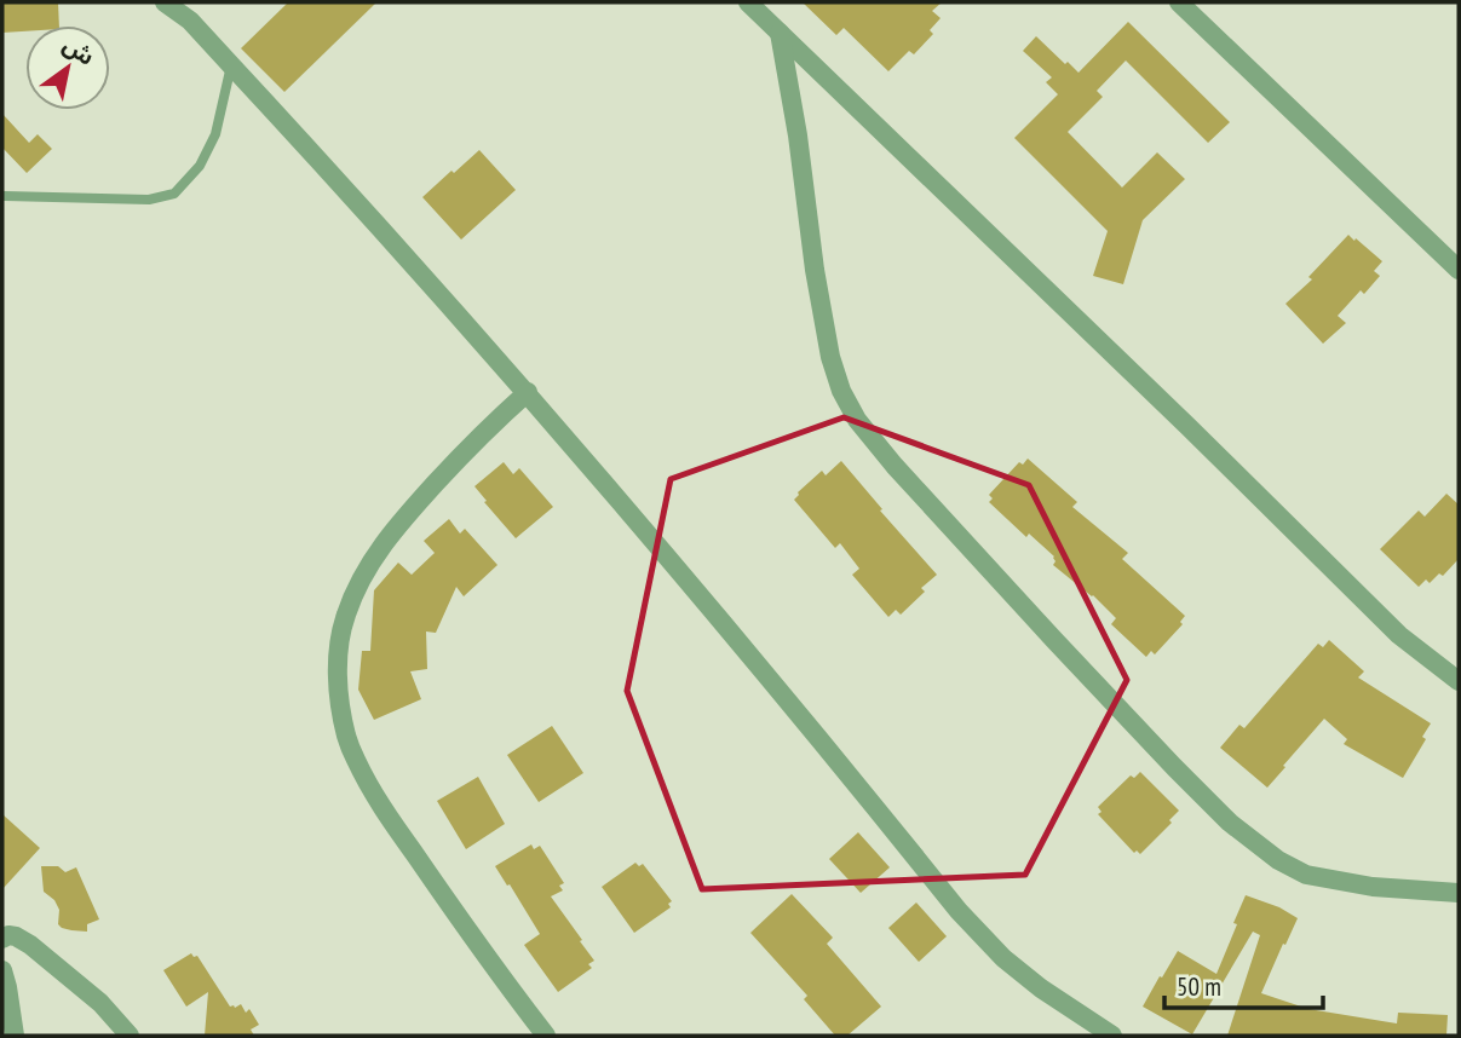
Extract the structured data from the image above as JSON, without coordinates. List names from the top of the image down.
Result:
{
  "scale_bar": "50 m",
  "north": "top right"
}
